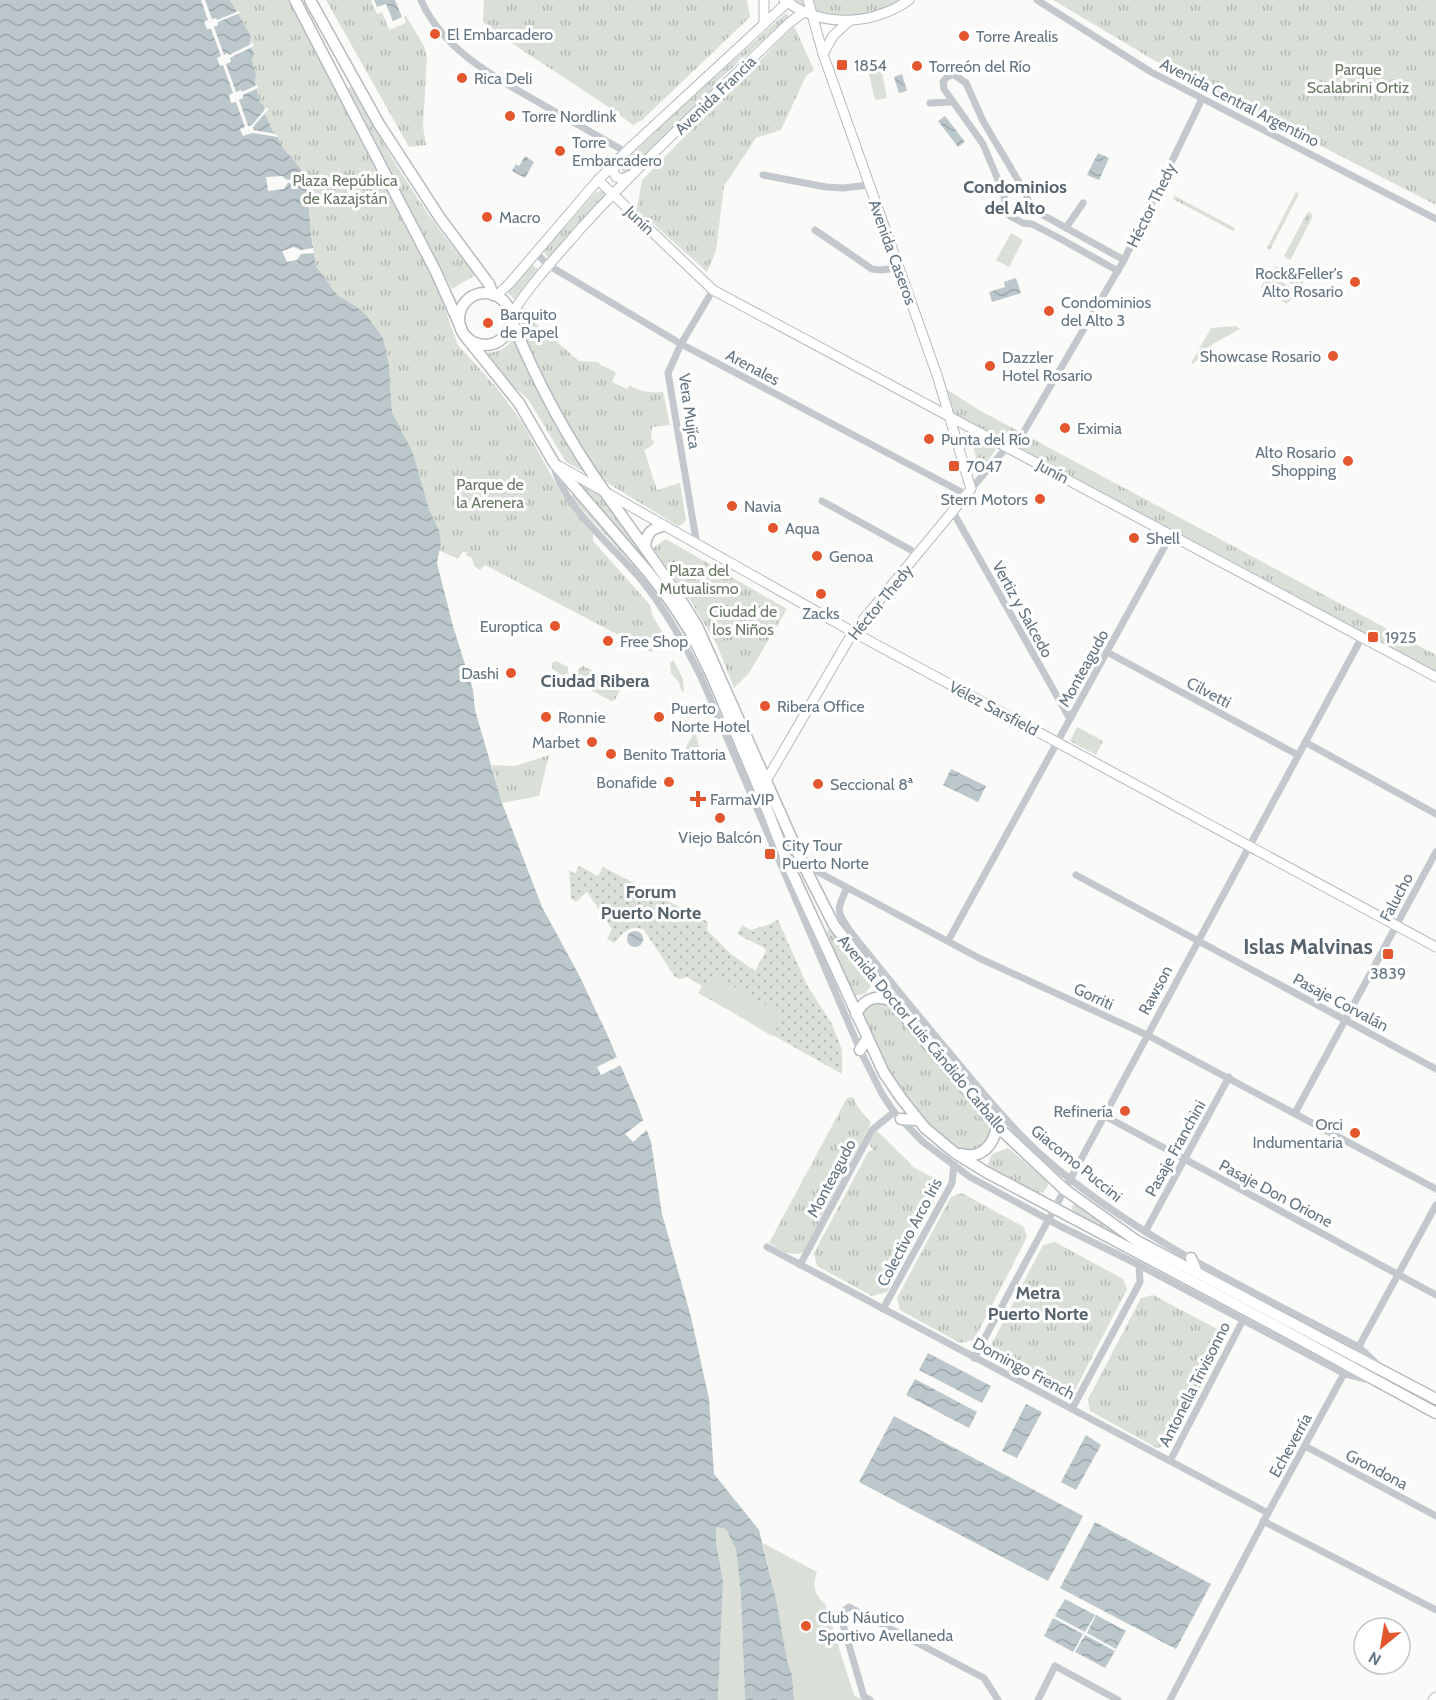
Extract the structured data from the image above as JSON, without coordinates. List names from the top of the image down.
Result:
{
  "streets": {
    "main road": [
      "Avenida Francia",
      "Héctor Thedy",
      "Junín",
      "Avenida Caseros",
      "Vélez Sarsfield",
      "Avenida Doctor Luis Cándido Carballo"
    ],
    "street": [
      "Avenida Central Argentino",
      "Arenales",
      "Vera Mujíca",
      "Vertiz y Salcedo",
      "Monteagudo",
      "Cilvetti",
      "Falucho",
      "Rawson",
      "Gorriti",
      "Pasaje Corvalán",
      "Pasaje Franchini",
      "Giacomo Puccini",
      "Pasaje Don Orione",
      "Colectivo Arco Iris",
      "Domingo French",
      "Antonella Trivisonno",
      "Echeverría",
      "Grondona"
    ]
  },
  "crossings": [
    ["Avenida Francia", "Junín"],
    ["Avenida Francia", "Avenida Caseros"],
    ["Avenida Francia", "Arenales"],
    ["Avenida Francia", "Avenida Doctor Luis Cándido Carballo"],
    ["Avenida Central Argentino", "Héctor Thedy"],
    ["Héctor Thedy", "Junín"],
    ["Héctor Thedy", "Avenida Caseros"],
    ["Héctor Thedy", "Arenales"],
    ["Héctor Thedy", "Vertiz y Salcedo"],
    ["Héctor Thedy", "Vélez Sarsfield"],
    ["Héctor Thedy", "Avenida Doctor Luis Cándido Carballo"],
    ["Junín", "Avenida Caseros"],
    ["Junín", "Vera Mujíca"],
    ["Junín", "Monteagudo"],
    ["Junín", "Rawson"],
    ["Avenida Caseros", "Arenales"],
    ["Arenales", "Vera Mujíca"],
    ["Vera Mujíca", "Vélez Sarsfield"],
    ["Vertiz y Salcedo", "Monteagudo"],
    ["Monteagudo", "Cilvetti"],
    ["Monteagudo", "Vélez Sarsfield"],
    ["Monteagudo", "Gorriti"],
    ["Monteagudo", "Avenida Doctor Luis Cándido Carballo"],
    ["Monteagudo", "Domingo French"],
    ["Cilvetti", "Rawson"],
    ["Vélez Sarsfield", "Falucho"],
    ["Vélez Sarsfield", "Rawson"],
    ["Vélez Sarsfield", "Avenida Doctor Luis Cándido Carballo"],
    ["Falucho", "Gorriti"],
    ["Falucho", "Pasaje Corvalán"],
    ["Rawson", "Gorriti"],
    ["Rawson", "Pasaje Corvalán"],
    ["Rawson", "Avenida Doctor Luis Cándido Carballo"],
    ["Rawson", "Giacomo Puccini"],
    ["Rawson", "Pasaje Don Orione"],
    ["Rawson", "Domingo French"],
    ["Gorriti", "Avenida Doctor Luis Cándido Carballo"],
    ["Gorriti", "Pasaje Franchini"],
    ["Gorriti", "Giacomo Puccini"],
    ["Avenida Doctor Luis Cándido Carballo", "Giacomo Puccini"],
    ["Avenida Doctor Luis Cándido Carballo", "Colectivo Arco Iris"],
    ["Avenida Doctor Luis Cándido Carballo", "Antonella Trivisonno"],
    ["Avenida Doctor Luis Cándido Carballo", "Echeverría"],
    ["Pasaje Franchini", "Giacomo Puccini"],
    ["Pasaje Franchini", "Pasaje Don Orione"],
    ["Giacomo Puccini", "Echeverría"],
    ["Pasaje Don Orione", "Echeverría"],
    ["Colectivo Arco Iris", "Domingo French"],
    ["Domingo French", "Antonella Trivisonno"],
    ["Domingo French", "Echeverría"],
    ["Echeverría", "Grondona"]
  ],
  "districts": [
    "Condominios del Alto",
    "Ciudad Ribera",
    "Forum Puerto Norte",
    "Islas Malvinas",
    "Metra Puerto Norte"
  ],
  "parks": [
    "Parque Scalabrini Ortiz",
    "Plaza República de Kazajstán",
    "Parque de la Arenera",
    "Plaza del Mutualismo",
    "Ciudad de los Niños"
  ],
  "places": {
    "other": [
      "El Embarcadero",
      "Torre Arealis",
      "Torreón del Río",
      "Rica Deli",
      "Torre Nordlink",
      "Torre Embarcadero",
      "Macro",
      "Rock&Feller's Alto Rosario",
      "Condominios del Alto 3",
      "Barquito de Papel",
      "Showcase Rosario",
      "Dazzler Hotel Rosario",
      "Eximia",
      "Punta del Río",
      "Alto Rosario Shopping",
      "Stern Motors",
      "Navia",
      "Aqua",
      "Shell",
      "Genoa",
      "Zacks",
      "Europtica",
      "Free Shop",
      "Dashi",
      "Ribera Office",
      "Ronnie",
      "Puerto Norte Hotel",
      "Marbet",
      "Benito Trattoria",
      "Bonafide",
      "Seccional 8ª",
      "Viejo Balcón",
      "Refinería",
      "Orci Indumentaria",
      "Club Náutico Sportivo Avellaneda"
    ],
    "transit": [
      "1854",
      "7047",
      "1925",
      "City Tour Puerto Norte",
      "3839"
    ],
    "health": ["FarmaVIP"]
  },
  "north": "bottom left"
}
